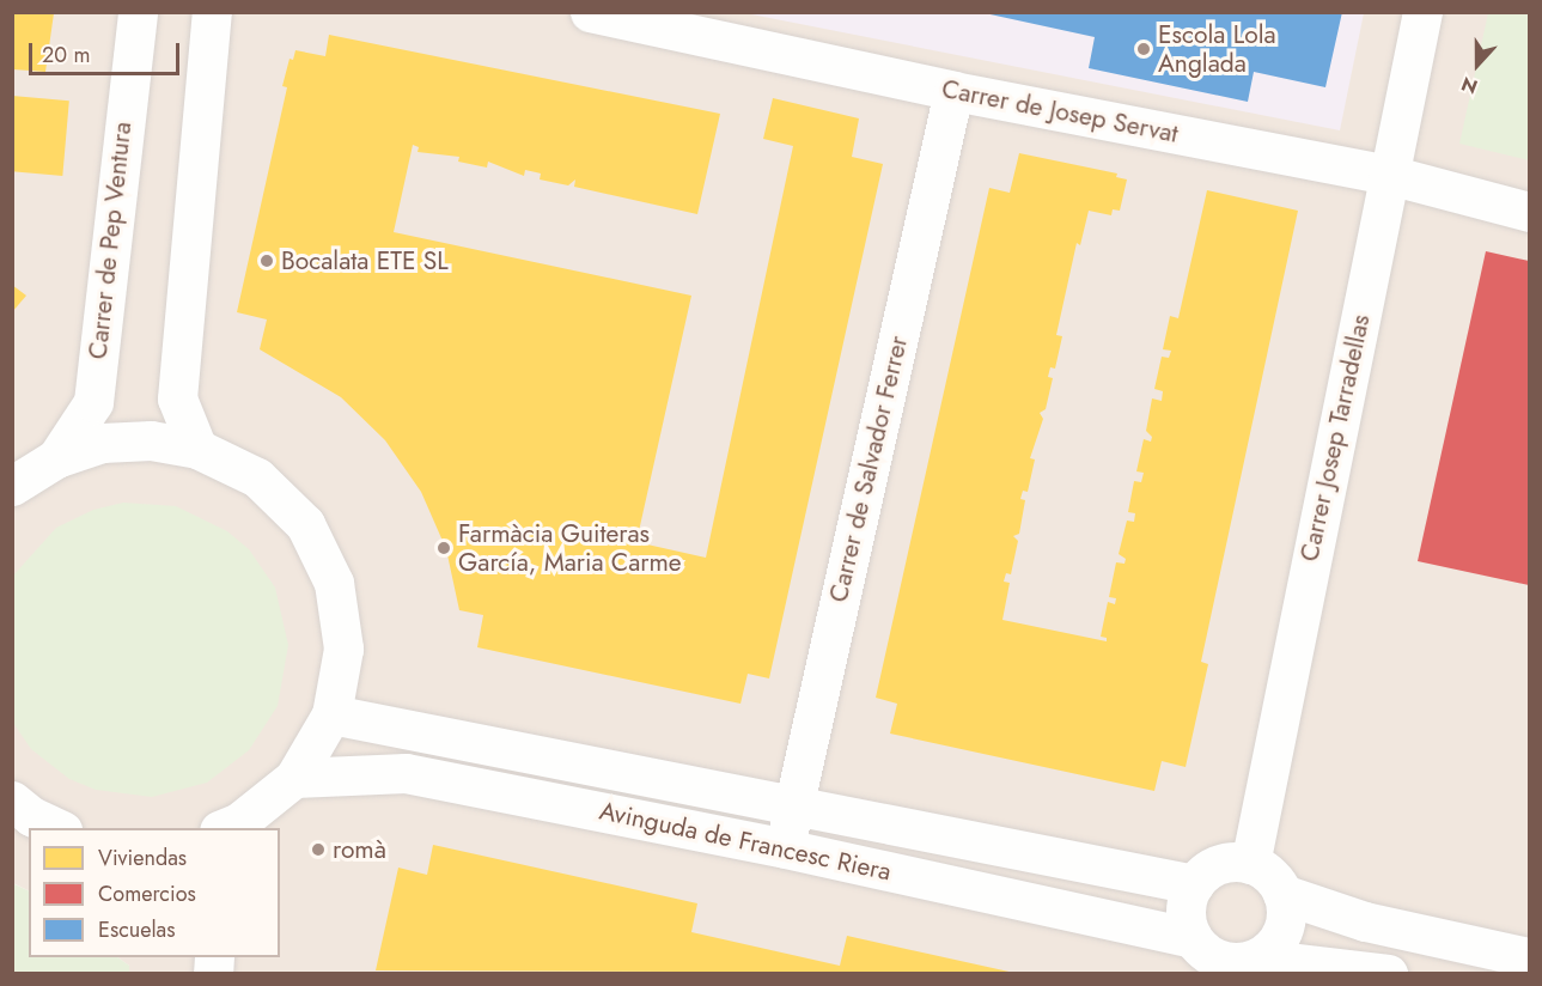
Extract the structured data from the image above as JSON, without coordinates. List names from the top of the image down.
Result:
{
  "streets": {
    "street": [
      "Carrer de Josep Servat",
      "Carrer de Pep Ventura",
      "Carrer Josep Tarradellas",
      "Carrer de Salvador Ferrer",
      "Avinguda de Francesc Riera"
    ]
  },
  "crossings": [
    ["Carrer de Josep Servat", "Carrer Josep Tarradellas"],
    ["Carrer de Josep Servat", "Carrer de Salvador Ferrer"],
    ["Carrer Josep Tarradellas", "Avinguda de Francesc Riera"],
    ["Carrer de Salvador Ferrer", "Avinguda de Francesc Riera"]
  ],
  "places": [
    "Escola Lola Anglada",
    "Bocalata ETE SL",
    "Farmàcia Guiteras García, Maria Carme",
    "romà"
  ],
  "legend": ["Viviendas", "Comercios", "Escuelas"],
  "scale_bar": "20 m",
  "north": "bottom"
}
